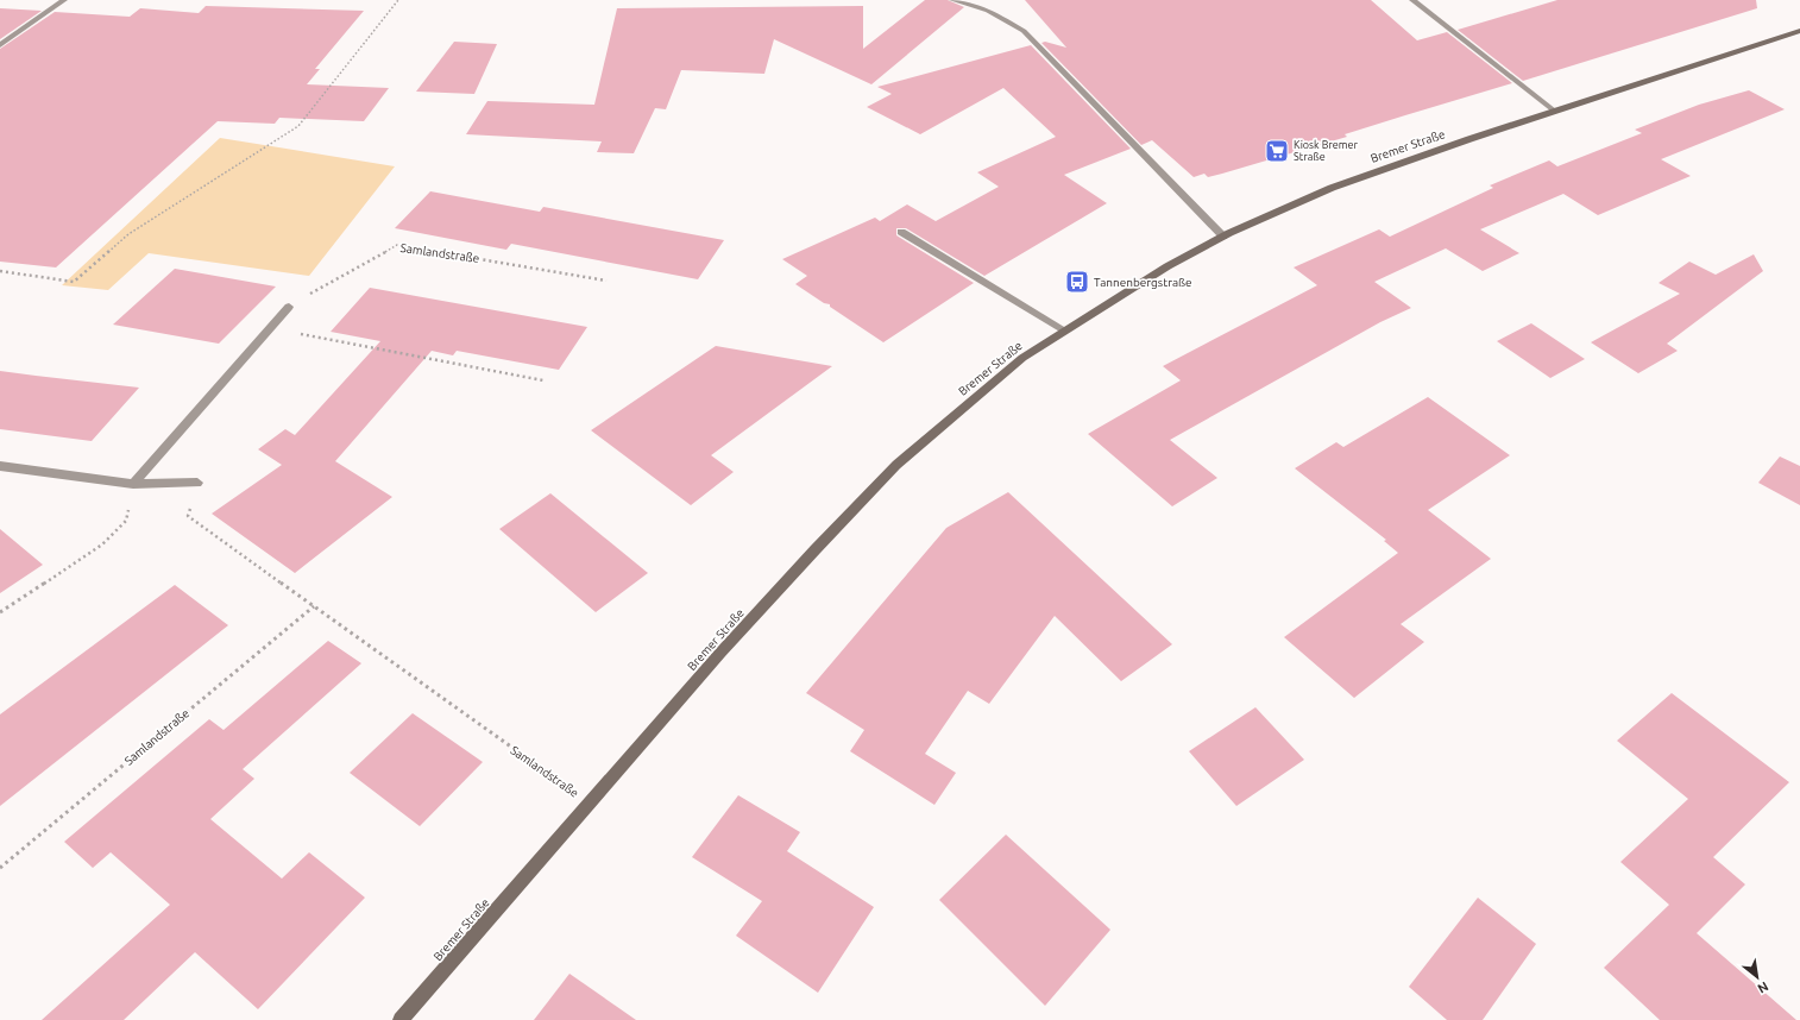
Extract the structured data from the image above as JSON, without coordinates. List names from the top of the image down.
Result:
{
  "streets": {
    "main road": ["Bremer Straße"],
    "path": ["Samlandstraße"]
  },
  "crossings": [
    ["Bremer Straße", "Samlandstraße"]
  ],
  "places": {
    "supermarket": ["Kiosk Bremer Straße"],
    "bus stop": ["Tannenbergstraße"]
  },
  "north": "bottom right"
}
